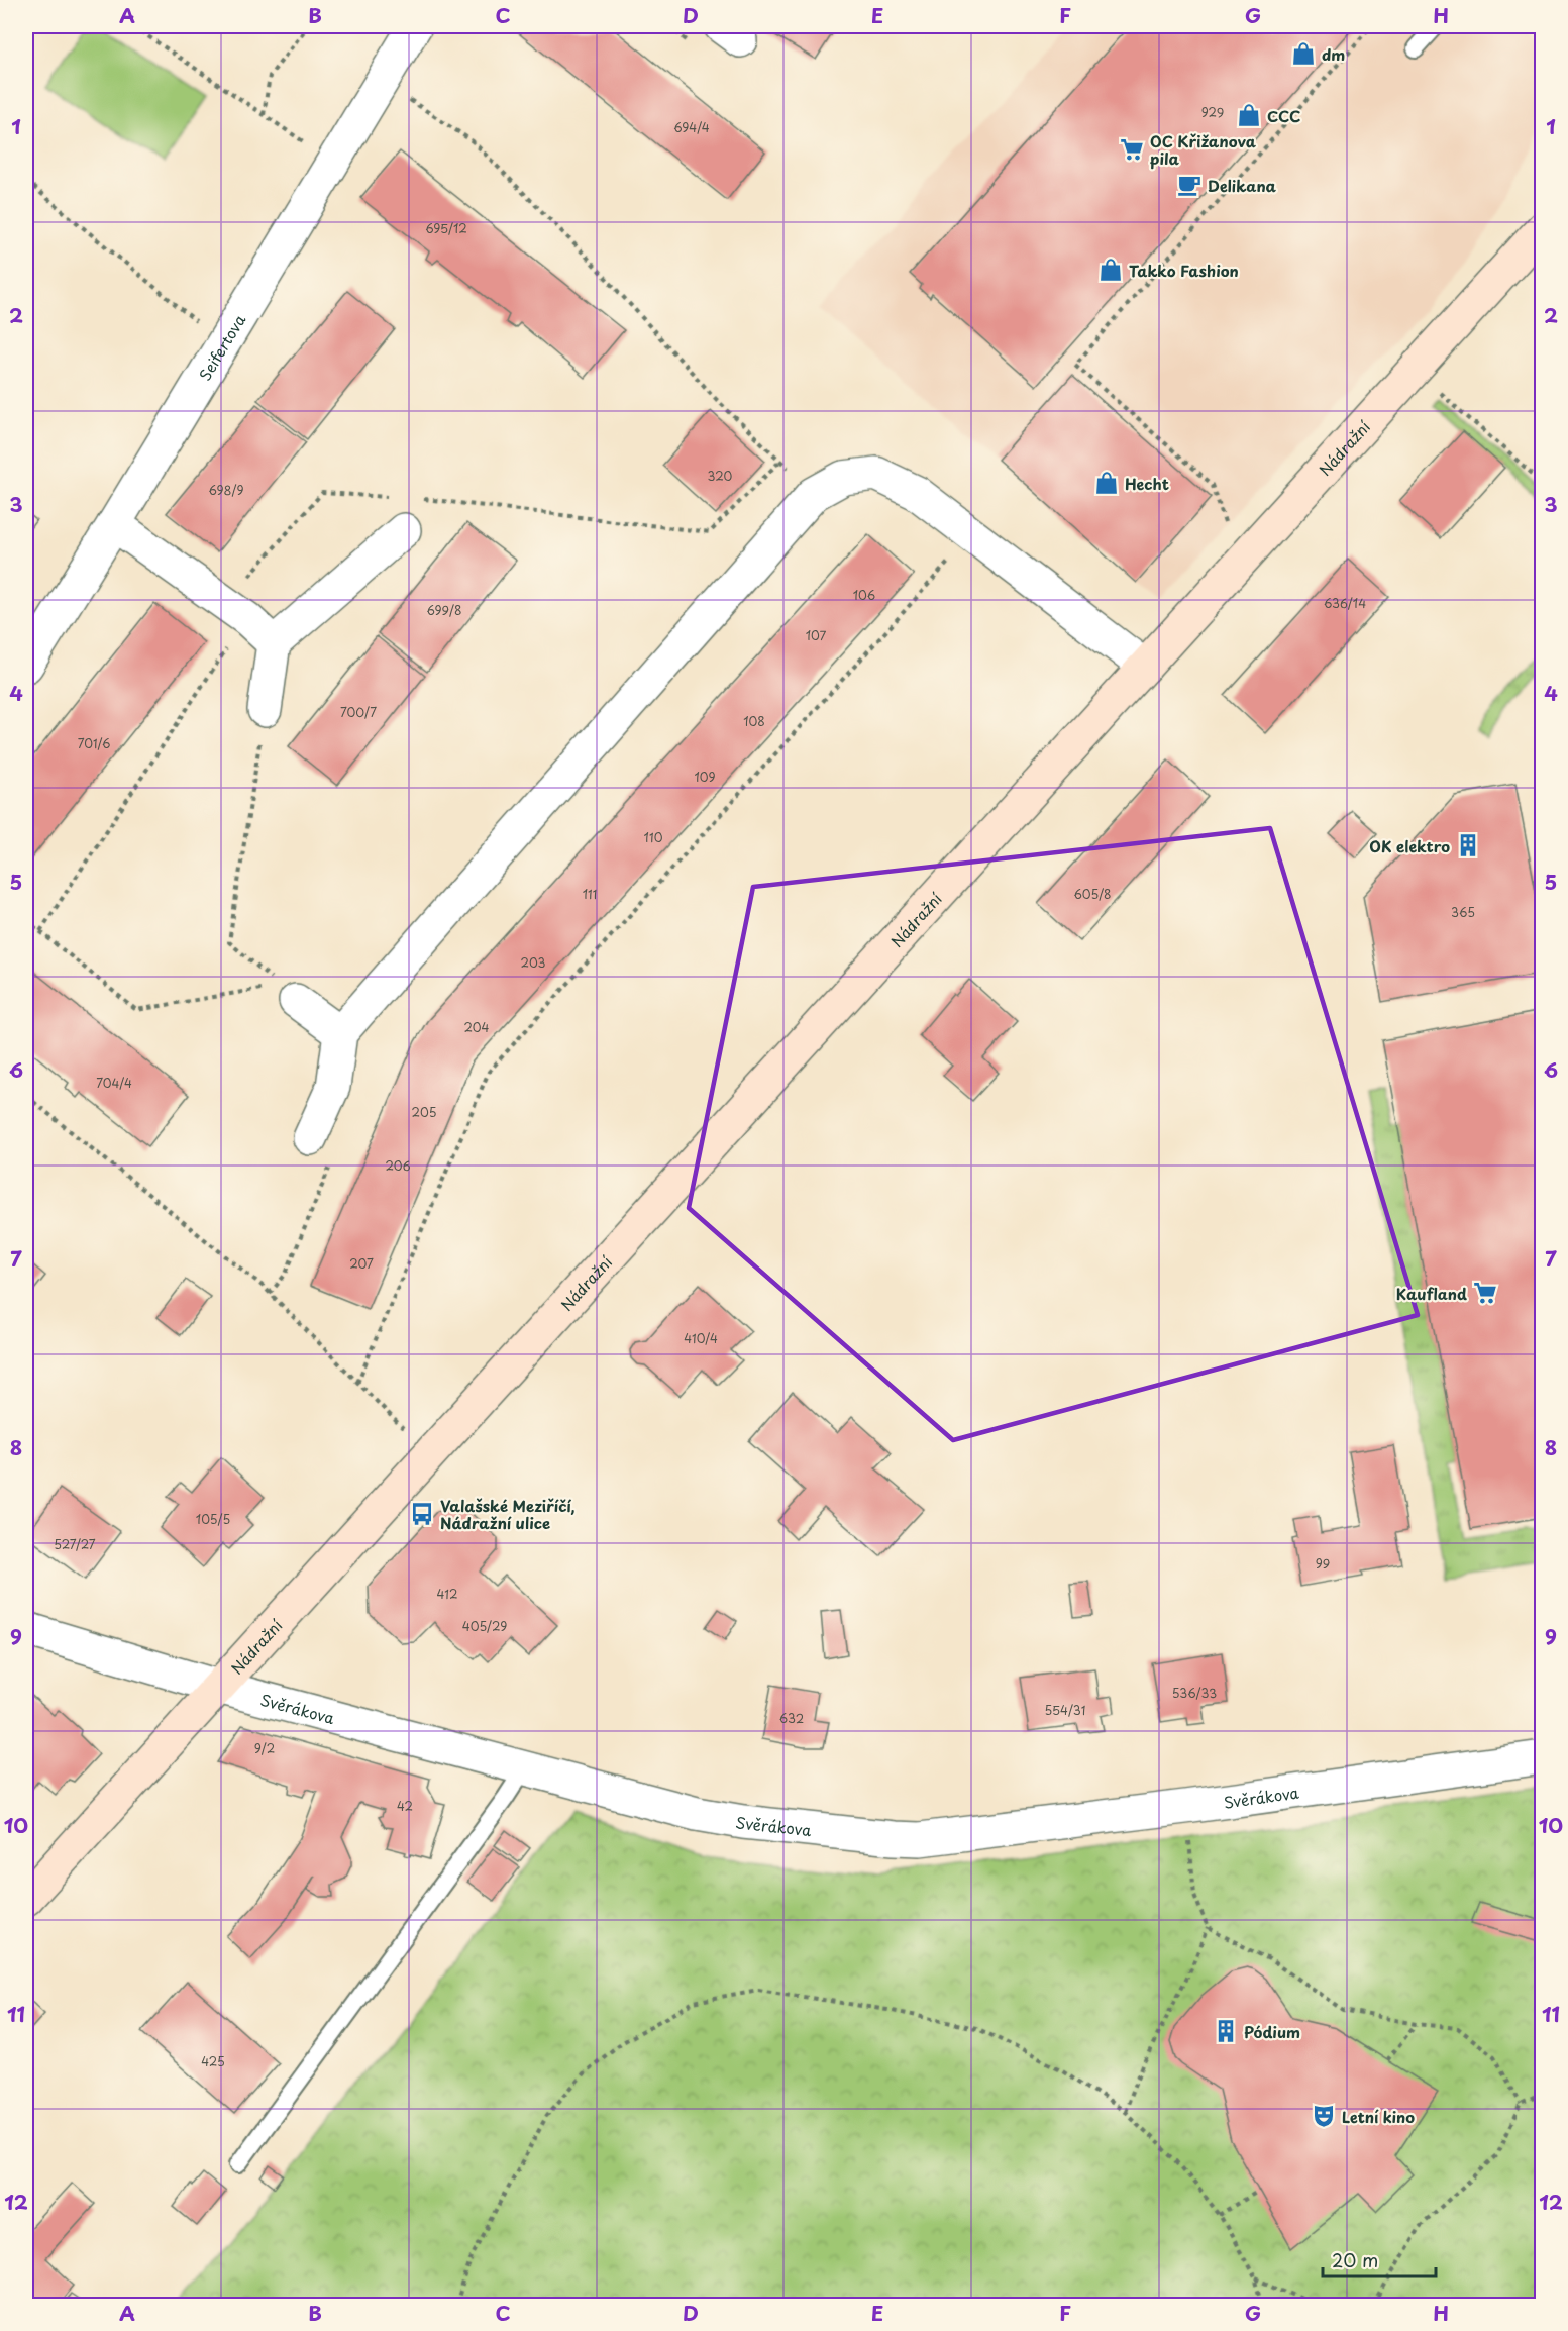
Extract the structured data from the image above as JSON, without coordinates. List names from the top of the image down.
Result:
{
  "streets": {
    "main road": ["Nádražní"],
    "street": ["Seifertova", "Svěrákova"]
  },
  "crossings": [
    ["Nádražní", "Svěrákova"]
  ],
  "places": {
    "shop": [
      "dm",
      "CCC",
      "Takko Fashion",
      "Hecht"
    ],
    "supermarket": ["OC Křižanova pila", "Kaufland"],
    "cafe": ["Delikana"],
    "building": ["OK elektro", "Pódium"],
    "bus stop": ["Valašské Meziříčí, Nádražní ulice"],
    "theatre": ["Letní kino"]
  },
  "house_numbers": [
    "929",
    "694/4",
    "695/12",
    "320",
    "698/9",
    "106",
    "636/14",
    "699/8",
    "107",
    "700/7",
    "108",
    "701/6",
    "109",
    "110",
    "111",
    "605/8",
    "365",
    "203",
    "204",
    "704/4",
    "205",
    "206",
    "207",
    "410/4",
    "105/5",
    "527/27",
    "99",
    "412",
    "405/29",
    "536/33",
    "554/31",
    "632",
    "9/2",
    "42",
    "425"
  ],
  "scale_bar": "20 m",
  "grid": {
    "columns": [
      "A",
      "B",
      "C",
      "D",
      "E",
      "F",
      "G",
      "H"
    ],
    "rows": [
      "1",
      "2",
      "3",
      "4",
      "5",
      "6",
      "7",
      "8",
      "9",
      "10",
      "11",
      "12"
    ]
  }
}
